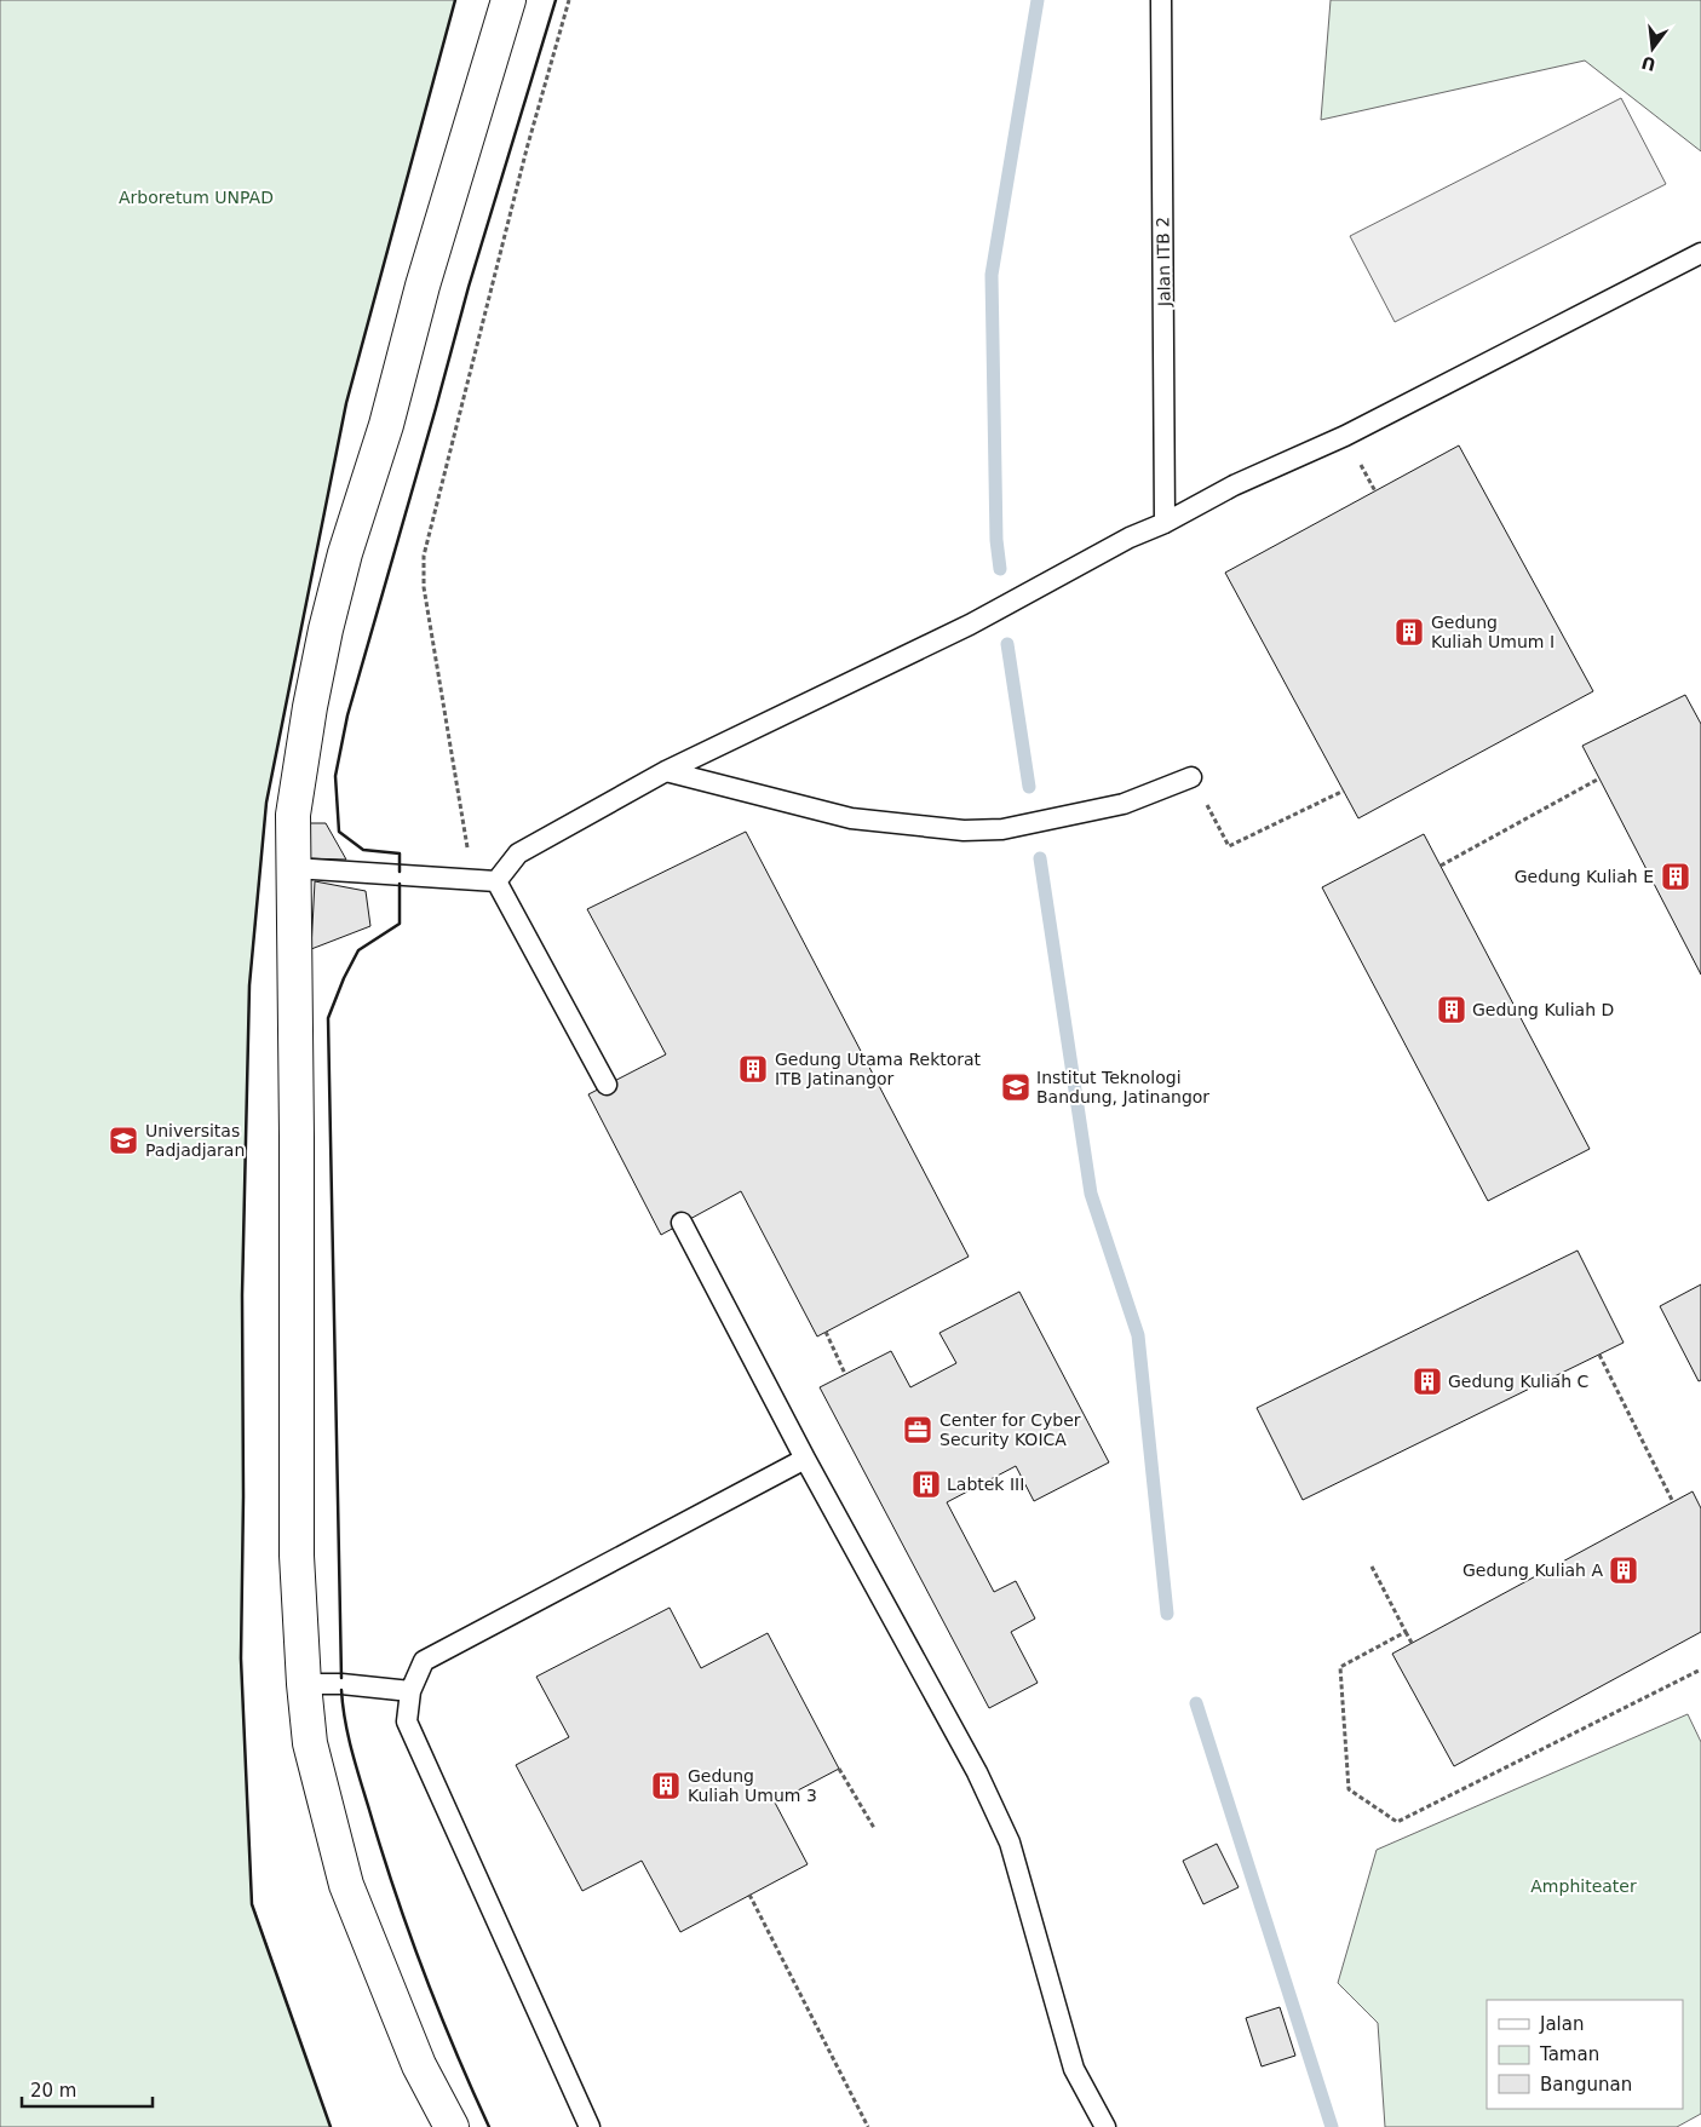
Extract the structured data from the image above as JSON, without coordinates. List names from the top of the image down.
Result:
{
  "streets": {
    "lane": ["Jalan ITB 2"]
  },
  "parks": ["Arboretum UNPAD", "Amphiteater"],
  "places": {
    "building": [
      "Gedung Kuliah Umum I",
      "Gedung Kuliah E",
      "Gedung Kuliah D",
      "Gedung Utama Rektorat ITB Jatinangor",
      "Gedung Kuliah C",
      "Labtek III",
      "Gedung Kuliah A",
      "Gedung Kuliah Umum 3"
    ],
    "school or university": ["Institut Teknologi Bandung, Jatinangor", "Universitas Padjadjaran"],
    "office": ["Center for Cyber Security KOICA"]
  },
  "legend": ["Jalan", "Taman", "Bangunan"],
  "scale_bar": "20 m",
  "north": "bottom"
}
